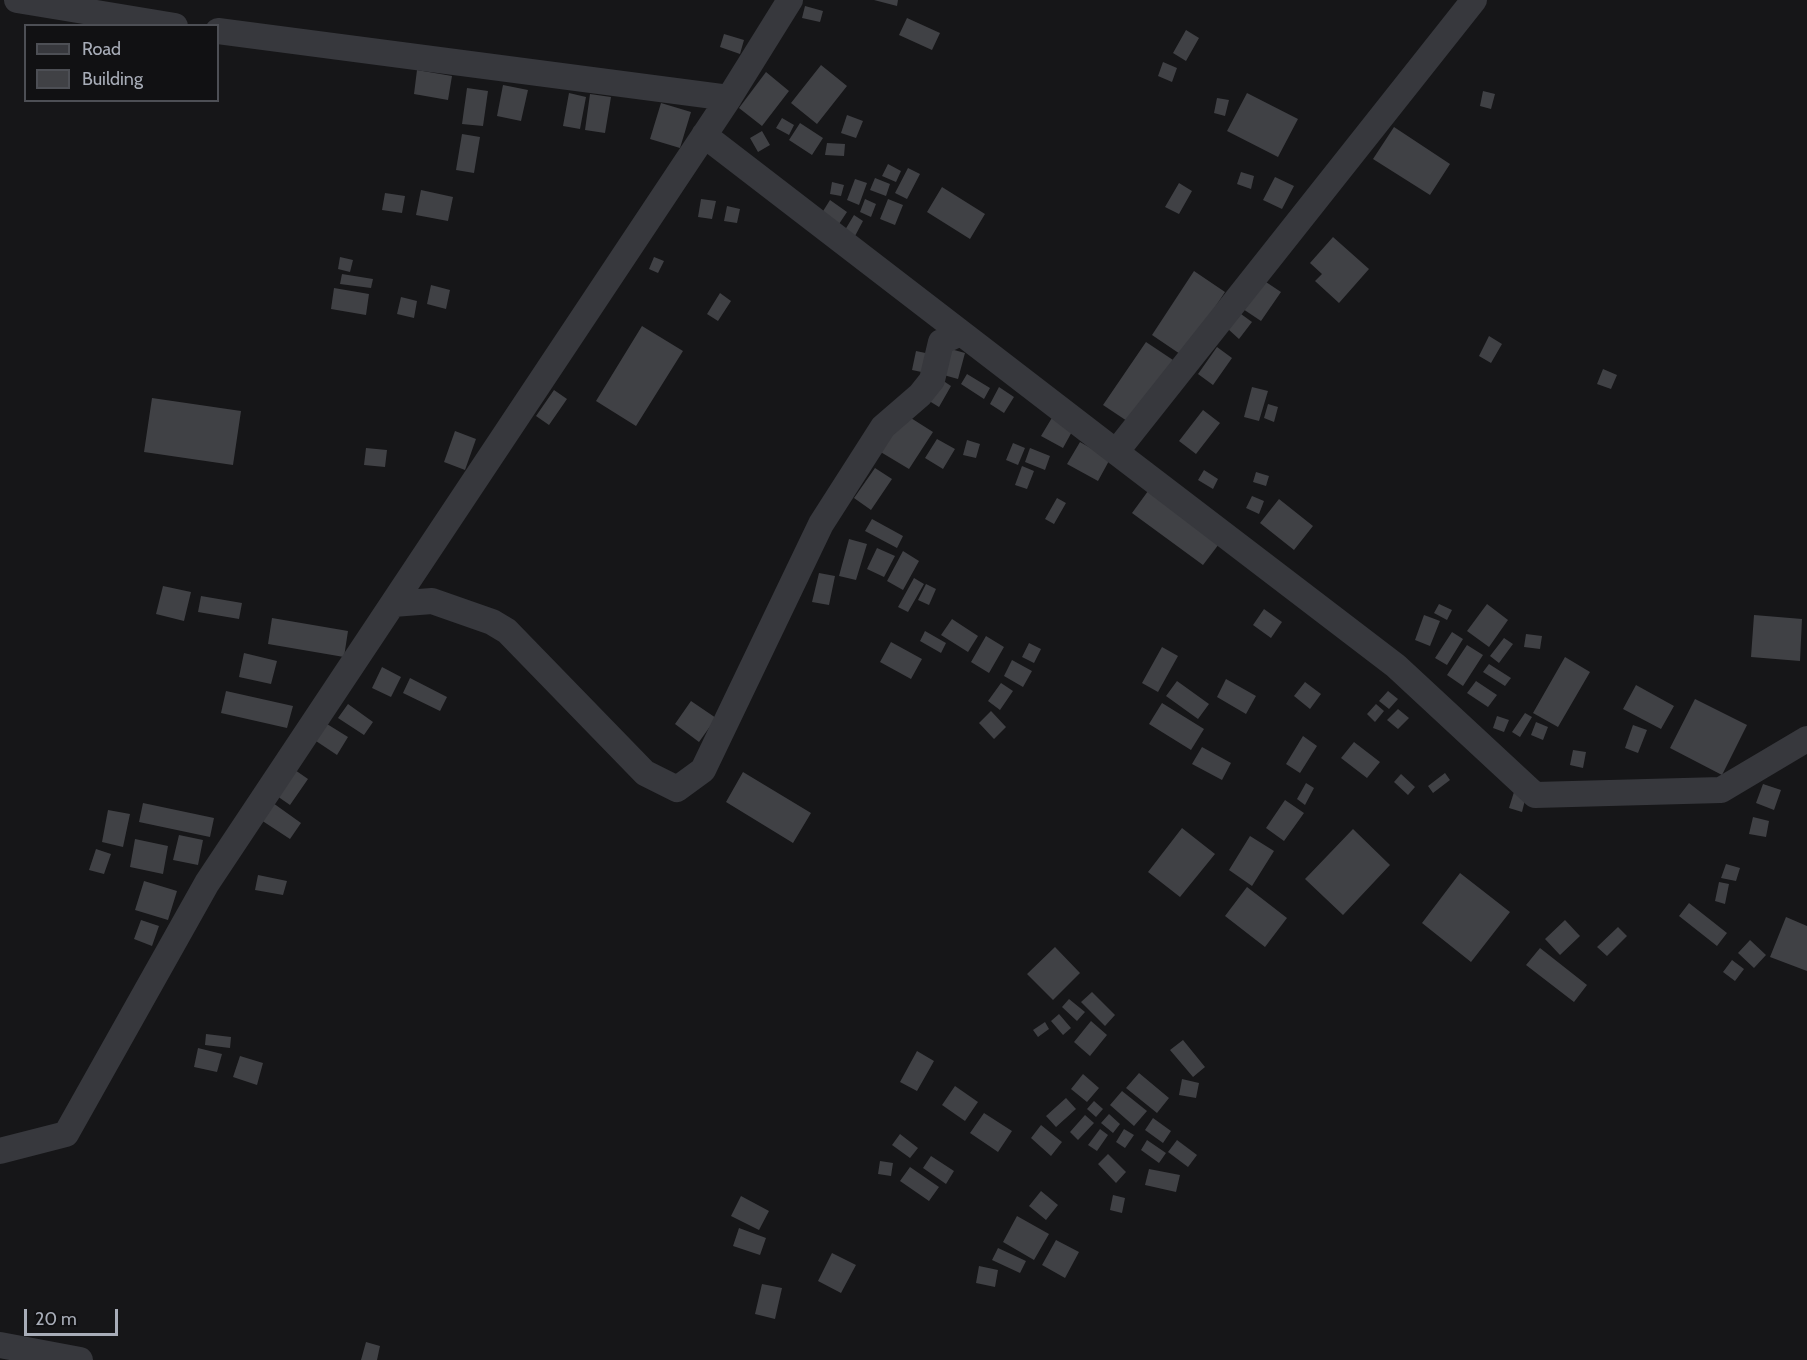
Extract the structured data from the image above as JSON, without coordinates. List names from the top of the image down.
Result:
{
  "legend": ["Road", "Building"],
  "scale_bar": "20 m"
}
